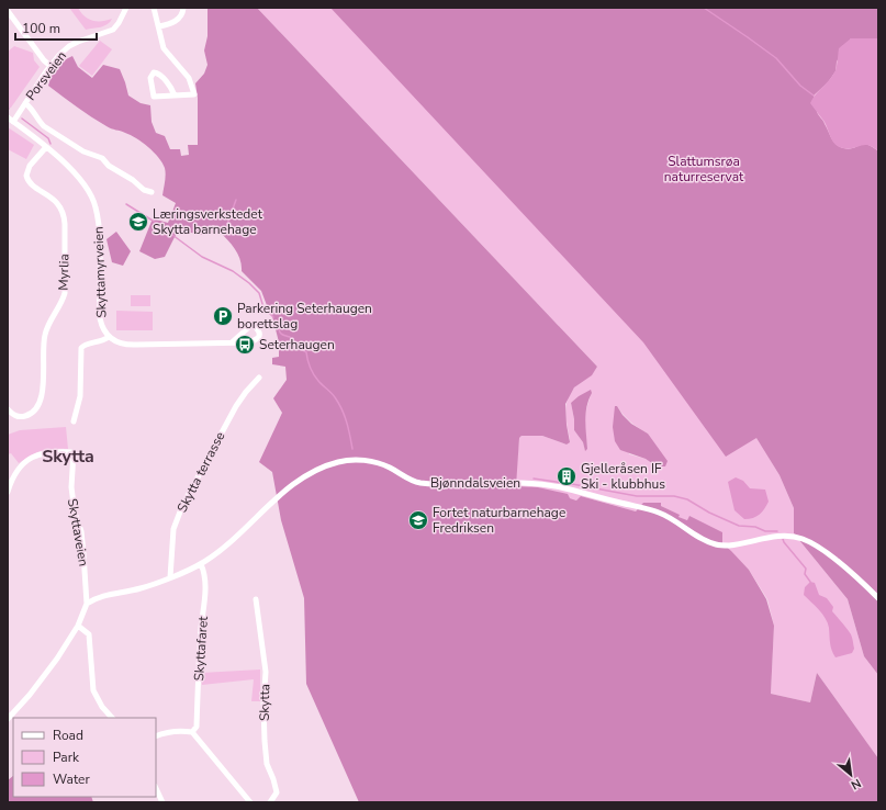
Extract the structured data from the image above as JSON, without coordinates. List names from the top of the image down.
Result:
{
  "streets": {
    "street": [
      "Porsveien",
      "Myrlia",
      "Skyttamyrveien",
      "Skytta terrasse",
      "Bjønndalsveien",
      "Skyttaveien",
      "Skyttafaret",
      "Skytta"
    ]
  },
  "crossings": [
    ["Porsveien", "Skyttamyrveien"],
    ["Myrlia", "Skyttamyrveien"],
    ["Skytta terrasse", "Bjønndalsveien"],
    ["Bjønndalsveien", "Skyttaveien"],
    ["Bjønndalsveien", "Skyttafaret"]
  ],
  "districts": ["Skytta"],
  "parks": ["Slattumsrøa naturreservat"],
  "places": {
    "school or university": ["Læringsverkstedet Skytta barnehage", "Fortet naturbarnehage Fredriksen"],
    "parking": ["Parkering Seterhaugen borettslag"],
    "bus stop": ["Seterhaugen"],
    "building": ["Gjelleråsen IF Ski - klubbhus"]
  },
  "legend": ["Road", "Park", "Water"],
  "scale_bar": "100 m",
  "north": "bottom right"
}
